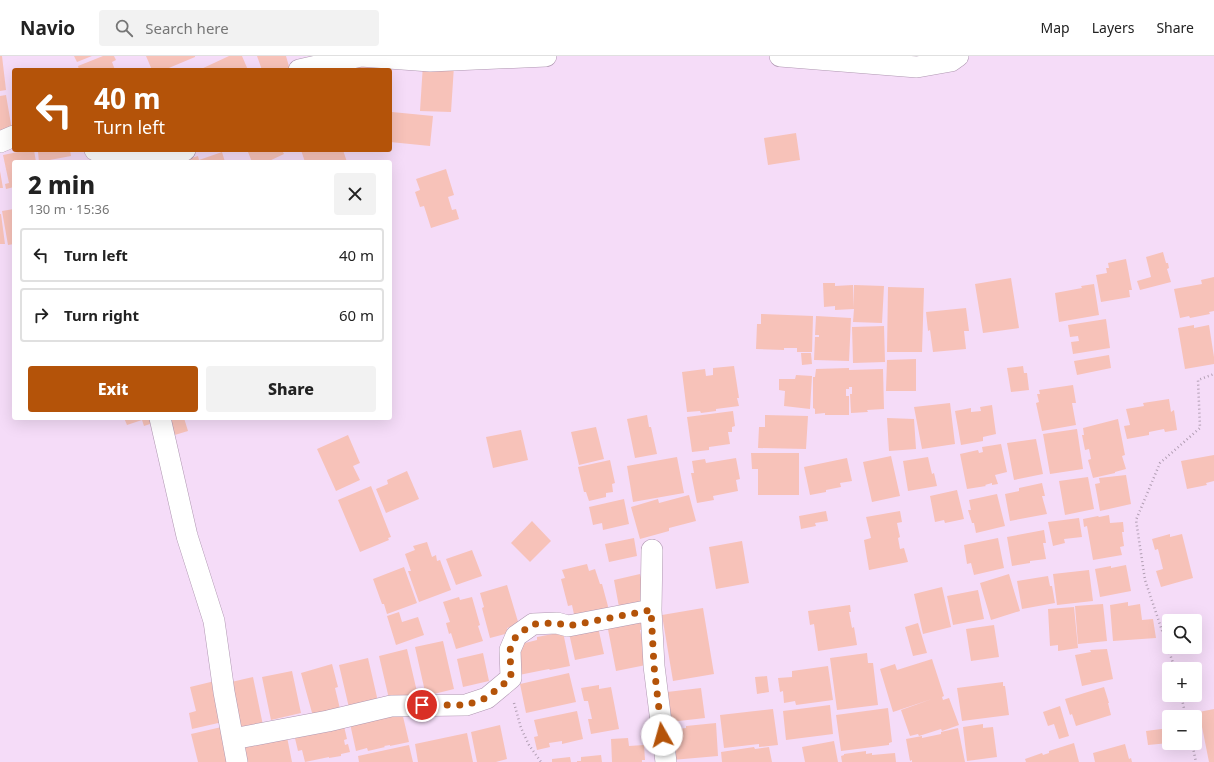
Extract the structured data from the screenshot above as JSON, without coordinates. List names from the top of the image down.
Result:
{
  "page": {
    "header": "Navio",
    "search": "Search here",
    "nav": ["Map", "Layers", "Share"],
    "turn": ["40 m", "Turn left"],
    "heading": ["2 min", "130 m · 15:36"],
    "list": [
      {
        "name": "Turn left",
        "value": "40 m"
      },
      {
        "name": "Turn right",
        "value": "60 m"
      }
    ],
    "buttons": ["Exit", "Share"],
    "map_buttons": ["+", "−"]
  }
}
